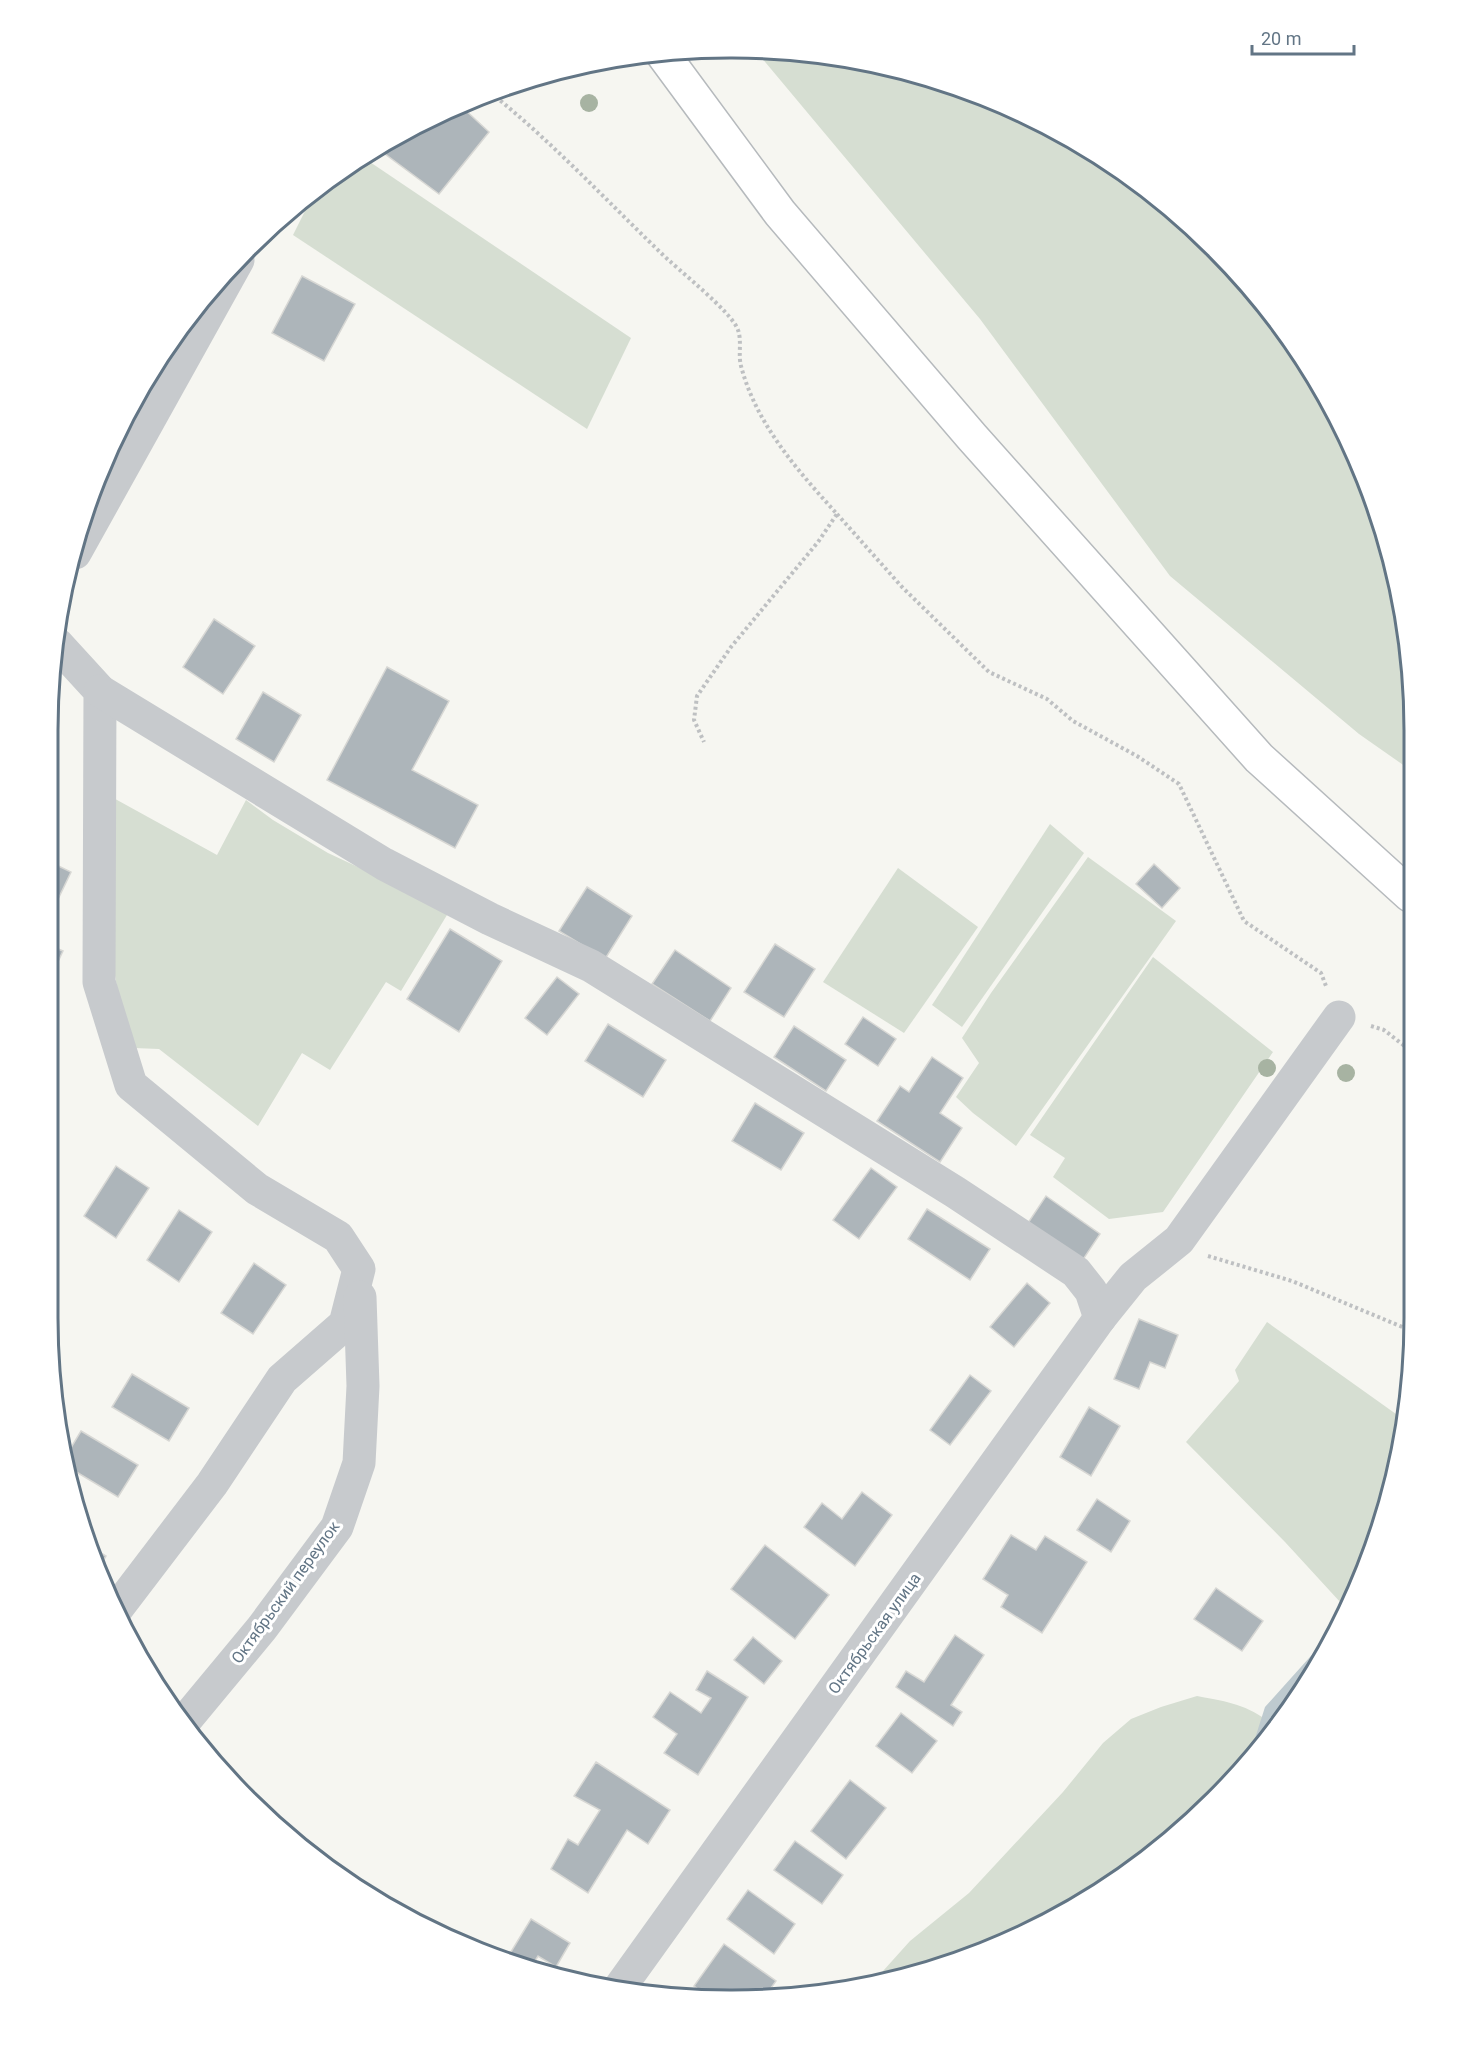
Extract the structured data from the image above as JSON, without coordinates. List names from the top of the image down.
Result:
{
  "streets": {
    "street": ["Октябрьский переулок", "Октябрьская улица"]
  },
  "scale_bar": "20 m"
}
